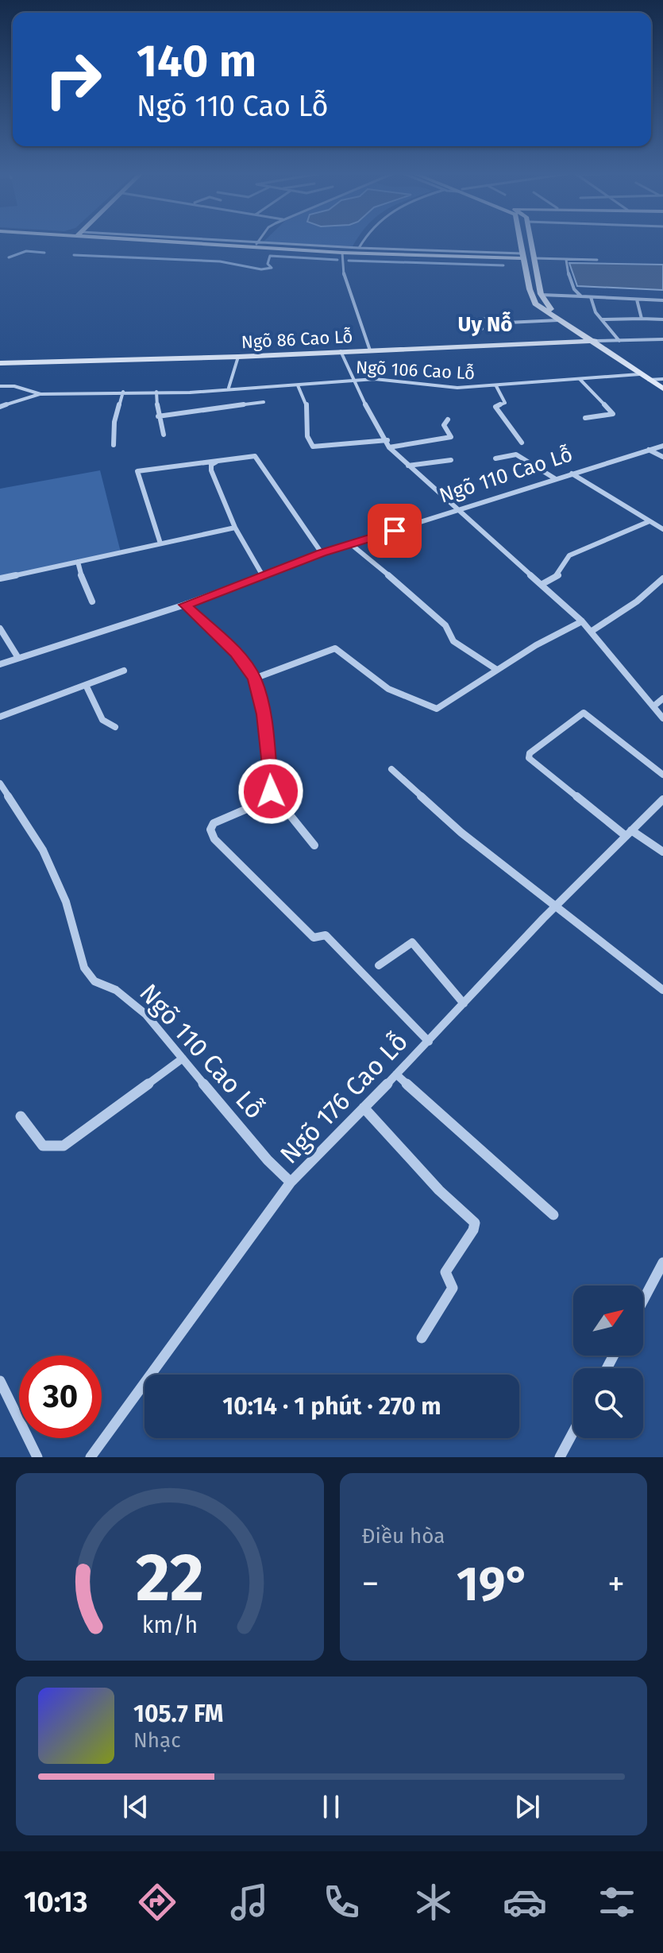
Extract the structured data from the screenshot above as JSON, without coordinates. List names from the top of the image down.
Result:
{
  "streets": {
    "street": [
      "Ngõ 86 Cao Lỗ",
      "Ngõ 106 Cao Lỗ",
      "Ngõ 110 Cao Lỗ",
      "Ngõ 176 Cao Lỗ"
    ]
  },
  "crossings": [
    ["Ngõ 110 Cao Lỗ", "Ngõ 176 Cao Lỗ"]
  ],
  "districts": ["Uy Nỗ"],
  "north": "top right",
  "page": {
    "turn": ["140 m", "Ngõ 110 Cao Lỗ"],
    "limit": "30",
    "trip": "10:14 · 1 phút · 270 m",
    "tile": "Điều hòa",
    "heat": ["−", "19°", "+"],
    "song": ["105.7 FM", "Nhạc"],
    "tabs": "10:13",
    "gauge": ["22", "km/h"]
  }
}
